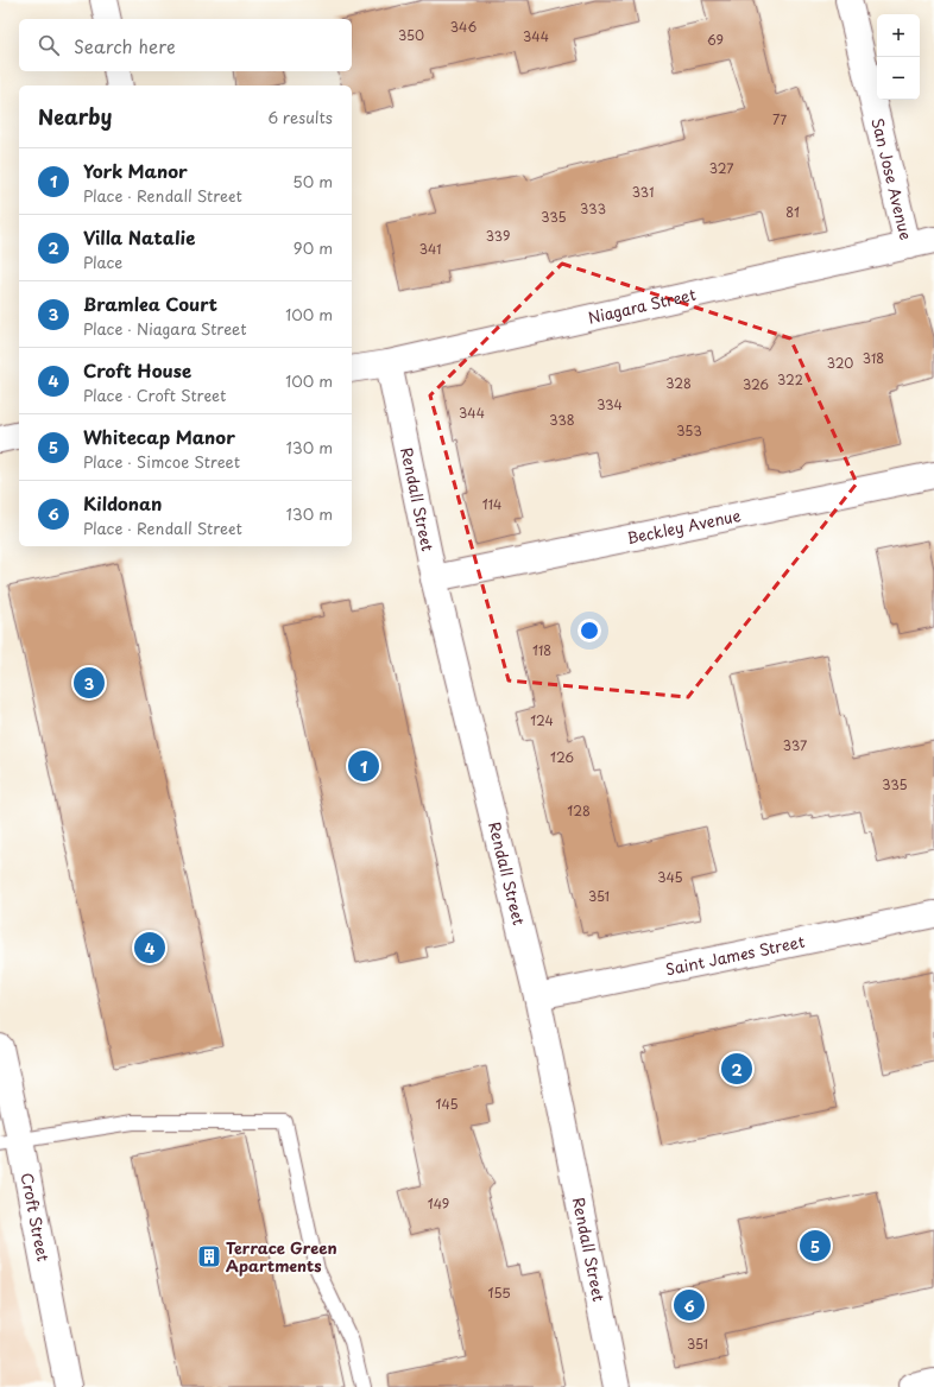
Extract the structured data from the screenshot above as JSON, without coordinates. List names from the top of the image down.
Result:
{
  "streets": {
    "street": [
      "San Jose Avenue",
      "Niagara Street",
      "Rendall Street",
      "Beckley Avenue",
      "Saint James Street",
      "Croft Street"
    ]
  },
  "crossings": [
    ["San Jose Avenue", "Niagara Street"],
    ["Niagara Street", "Rendall Street"],
    ["Rendall Street", "Beckley Avenue"],
    ["Rendall Street", "Saint James Street"]
  ],
  "places": {
    "building": ["Terrace Green Apartments"]
  },
  "house_numbers": [
    "346",
    "350",
    "344",
    "69",
    "77",
    "327",
    "331",
    "333",
    "81",
    "335",
    "339",
    "341",
    "318",
    "320",
    "322",
    "328",
    "326",
    "334",
    "344",
    "338",
    "353",
    "114",
    "118",
    "124",
    "337",
    "126",
    "335",
    "128",
    "345",
    "351",
    "145",
    "149",
    "155",
    "351"
  ],
  "page": {
    "map_buttons": ["+", "−"],
    "search": "Search here",
    "heading": ["Nearby", "6 results"],
    "list": [
      {
        "mark": "1",
        "name": "York Manor",
        "note": "Place · Rendall Street",
        "value": "50 m"
      },
      {
        "mark": "2",
        "name": "Villa Natalie",
        "note": "Place",
        "value": "90 m"
      },
      {
        "mark": "3",
        "name": "Bramlea Court",
        "note": "Place · Niagara Street",
        "value": "100 m"
      },
      {
        "mark": "4",
        "name": "Croft House",
        "note": "Place · Croft Street",
        "value": "100 m"
      },
      {
        "mark": "5",
        "name": "Whitecap Manor",
        "note": "Place · Simcoe Street",
        "value": "130 m"
      },
      {
        "mark": "6",
        "name": "Kildonan",
        "note": "Place · Rendall Street",
        "value": "130 m"
      }
    ],
    "pins": [
      "3",
      "1",
      "4",
      "2",
      "5",
      "6"
    ]
  }
}
